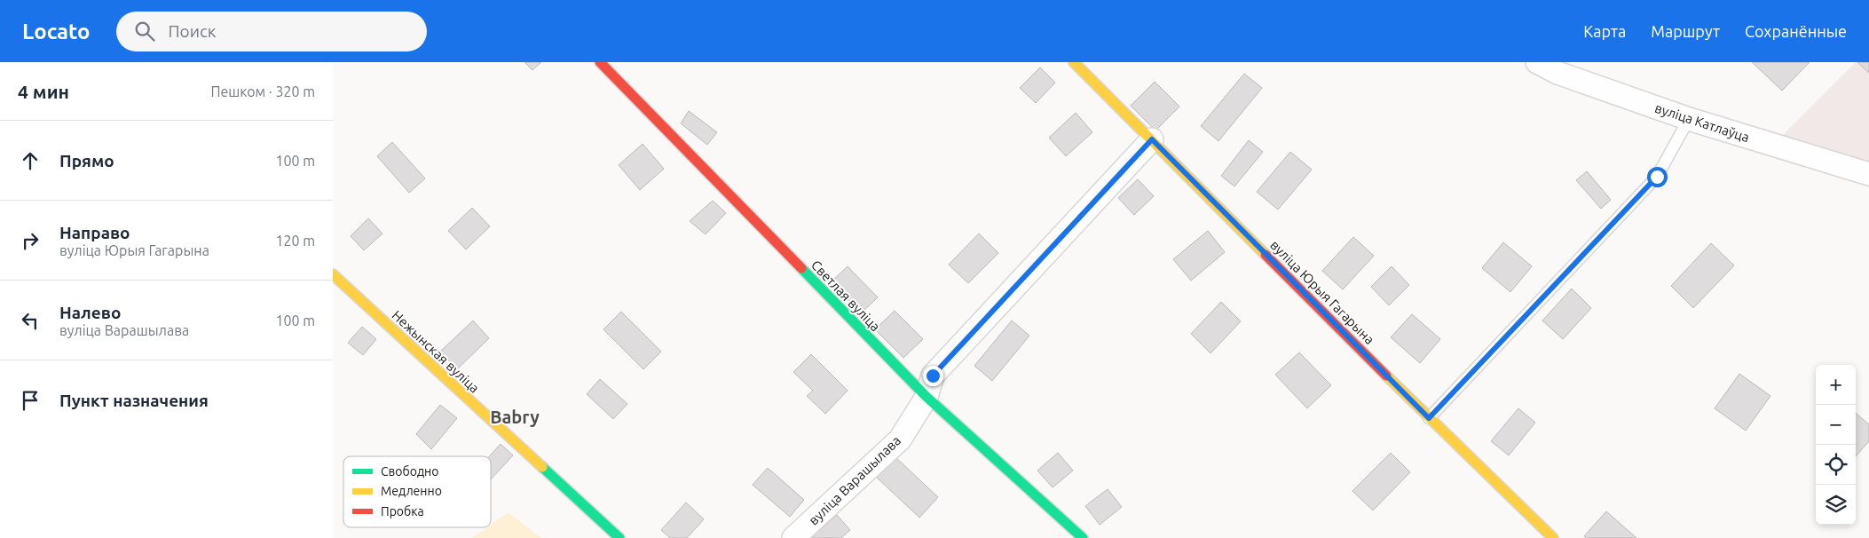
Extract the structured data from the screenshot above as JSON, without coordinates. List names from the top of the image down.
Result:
{
  "streets": {
    "street": [
      "вуліца Катлаўца",
      "вуліца Юрыя Гагарына",
      "Светлая вуліца",
      "Нежынская вуліца",
      "вуліца Варашылава"
    ]
  },
  "crossings": [
    ["вуліца Юрыя Гагарына", "вуліца Варашылава"],
    ["Светлая вуліца", "вуліца Варашылава"]
  ],
  "districts": ["Babry"],
  "legend": ["Свободно", "Медленно", "Пробка"],
  "page": {
    "header": "Locato",
    "search": "Поиск",
    "nav": ["Карта", "Маршрут", "Сохранённые"],
    "heading": ["4 мин", "Пешком · 320 m"],
    "list": [
      ["Прямо", "100 m"],
      ["Направо", "вуліца Юрыя Гагарына", "120 m"],
      ["Налево", "вуліца Варашылава", "100 m"],
      "Пункт назначения"
    ],
    "map_buttons": ["+", "−"]
  }
}
